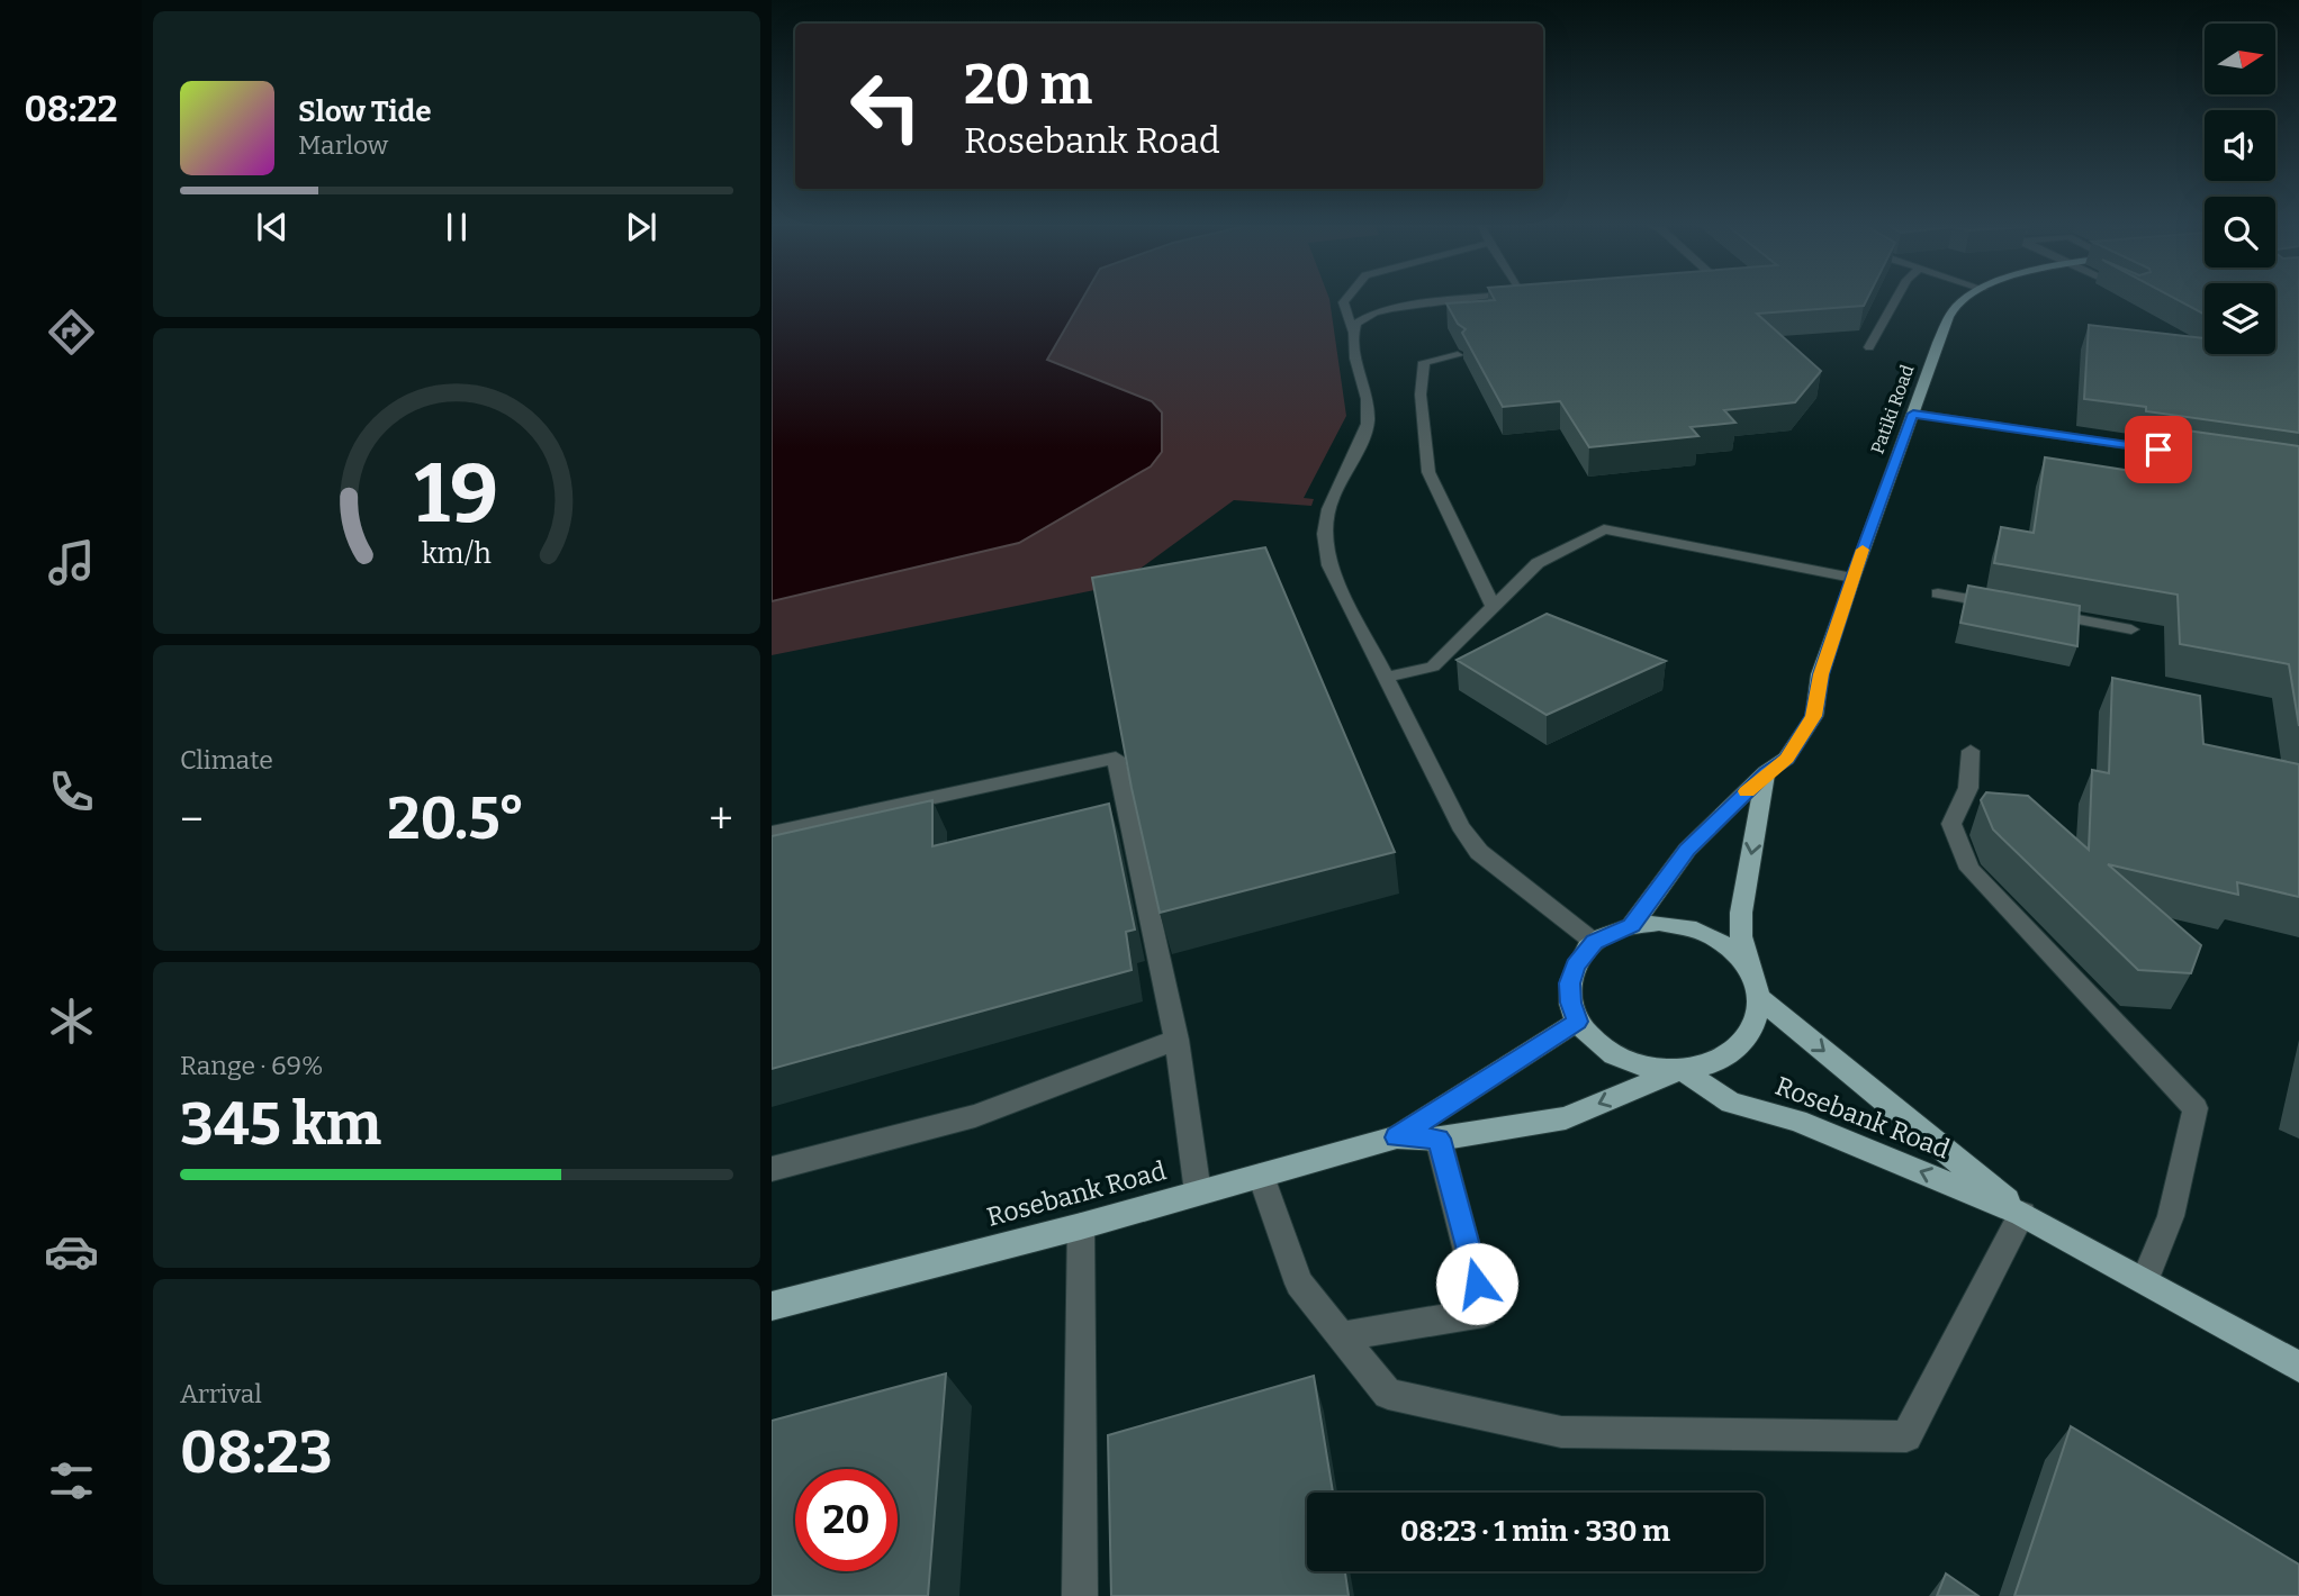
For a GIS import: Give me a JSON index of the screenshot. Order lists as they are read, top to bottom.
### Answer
{
  "streets": {
    "main road": ["Patiki Road", "Rosebank Road"]
  },
  "crossings": [
    ["Patiki Road", "Rosebank Road"]
  ],
  "north": "right",
  "page": {
    "tabs": "08:22",
    "turn": ["20 m", "Rosebank Road"],
    "song": ["Slow Tide", "Marlow"],
    "tile": [
      "Climate",
      ["Range · 69%", "345 km"],
      ["Arrival", "08:23"]
    ],
    "heat": ["−", "20.5°", "+"],
    "limit": "20",
    "trip": "08:23 · 1 min · 330 m",
    "gauge": ["19", "km/h"]
  }
}
